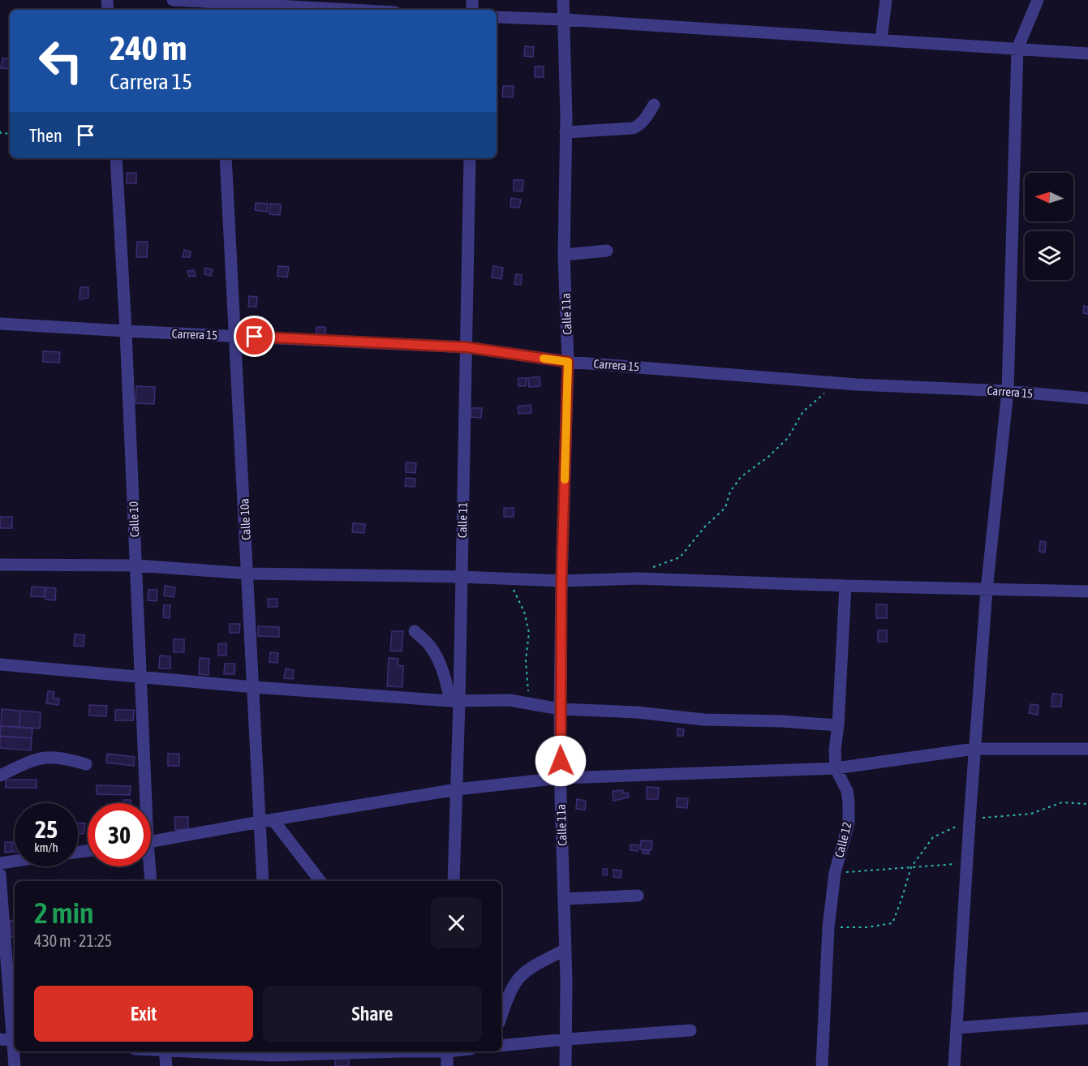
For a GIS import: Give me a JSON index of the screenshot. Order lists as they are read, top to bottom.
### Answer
{
  "streets": {
    "street": [
      "Calle 11a",
      "Carrera 15",
      "Calle 10",
      "Calle 10a",
      "Calle 11",
      "Calle 12"
    ]
  },
  "crossings": [
    ["Calle 11a", "Carrera 15"],
    ["Carrera 15", "Calle 10"],
    ["Carrera 15", "Calle 10a"],
    ["Carrera 15", "Calle 11"]
  ],
  "north": "left",
  "page": {
    "turn": ["240 m", "Carrera 15"],
    "then": "Then",
    "speed": "25 km/h",
    "limit": "30",
    "heading": ["2 min", "430 m · 21:25"],
    "buttons": ["Exit", "Share"]
  }
}
